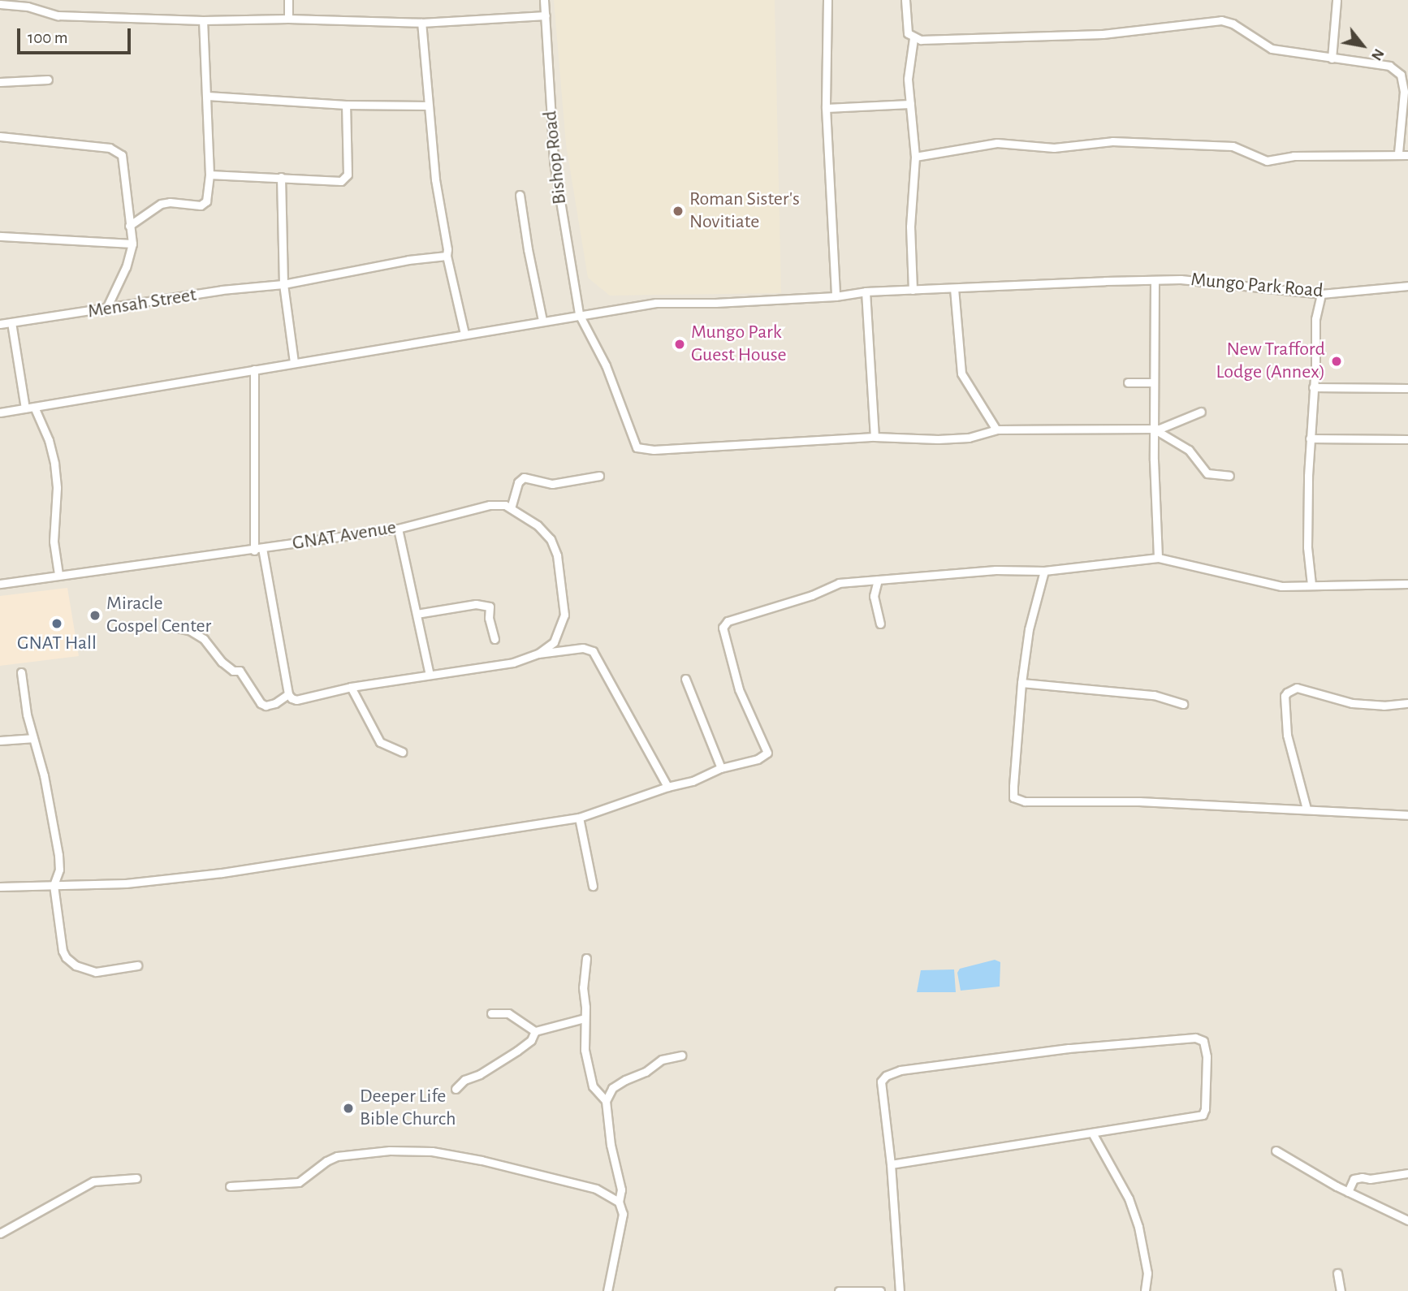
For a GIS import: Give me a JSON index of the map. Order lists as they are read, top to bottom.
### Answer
{
  "streets": {
    "street": [
      "Bishop Road",
      "Mungo Park Road",
      "Mensah Street",
      "GNAT Avenue"
    ]
  },
  "crossings": [
    ["Bishop Road", "Mungo Park Road"]
  ],
  "places": [
    "Roman Sister's Novitiate",
    "Mungo Park Guest House",
    "New Trafford Lodge (Annex)",
    "Miracle Gospel Center",
    "GNAT Hall",
    "Deeper Life Bible Church"
  ],
  "scale_bar": "100 m",
  "north": "bottom right"
}
